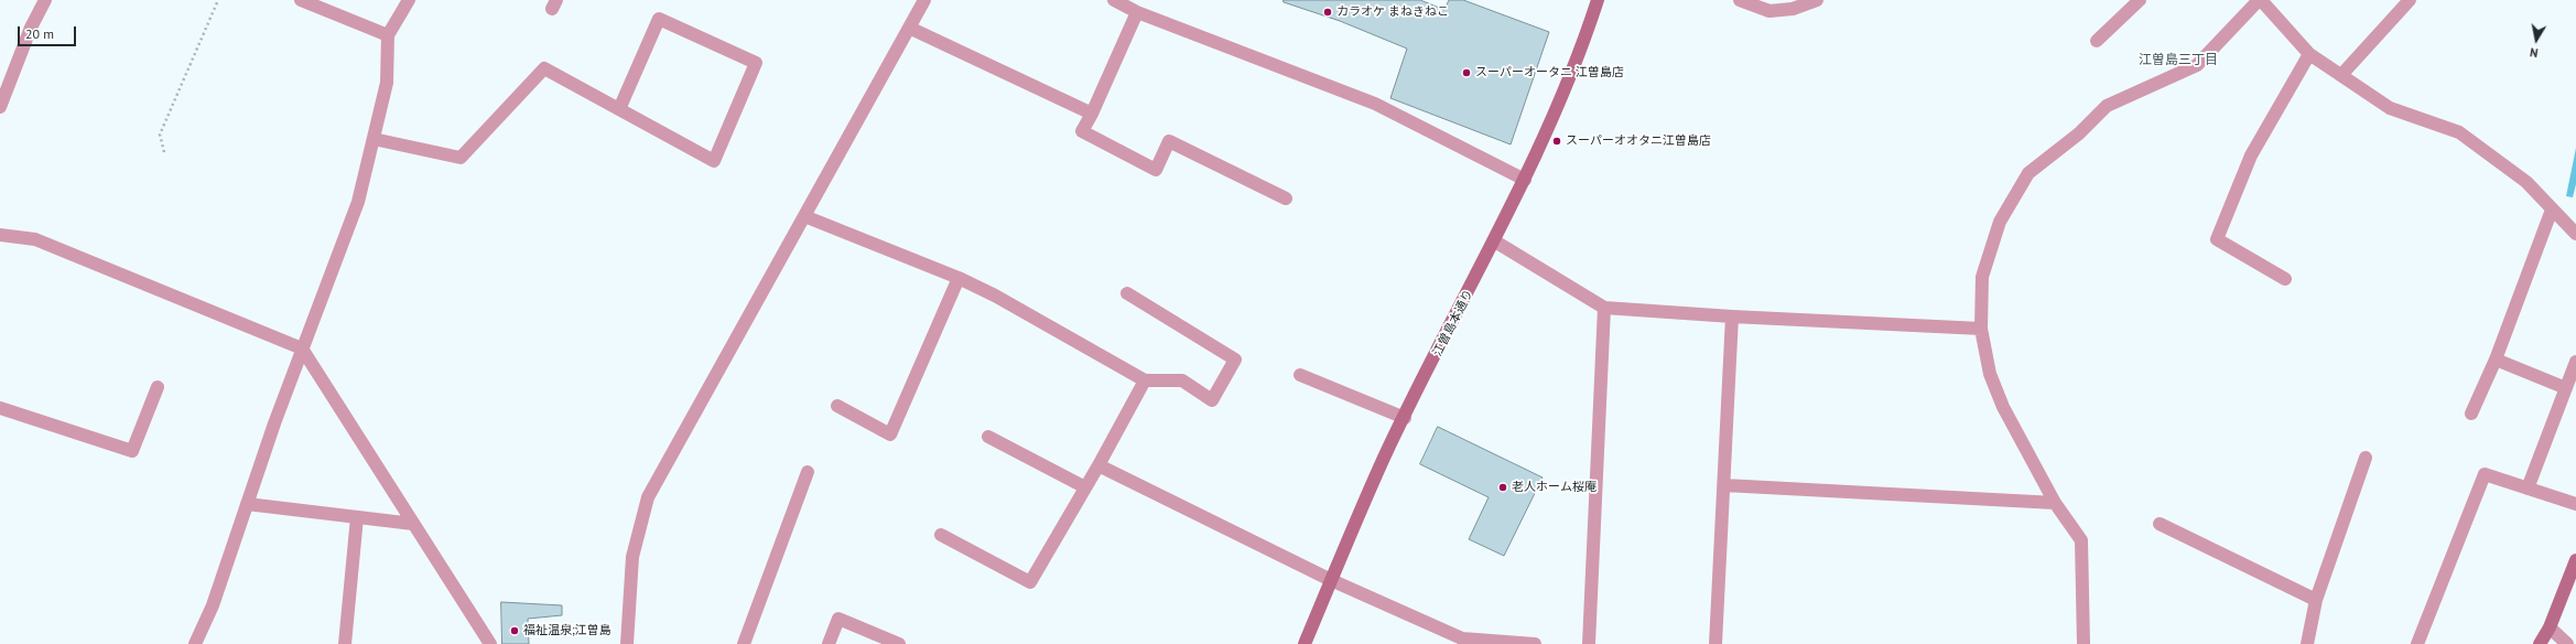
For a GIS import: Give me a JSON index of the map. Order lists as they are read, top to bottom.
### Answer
{
  "streets": {
    "street": ["江曽島本通り"]
  },
  "districts": ["江曽島三丁目"],
  "places": [
    "カラオケ まねきねこ",
    "スーパーオータニ 江曽島店",
    "スーパーオオタニ江曽島店",
    "老人ホーム桜庵",
    "福祉温泉;江曽島"
  ],
  "scale_bar": "20 m",
  "north": "bottom"
}
